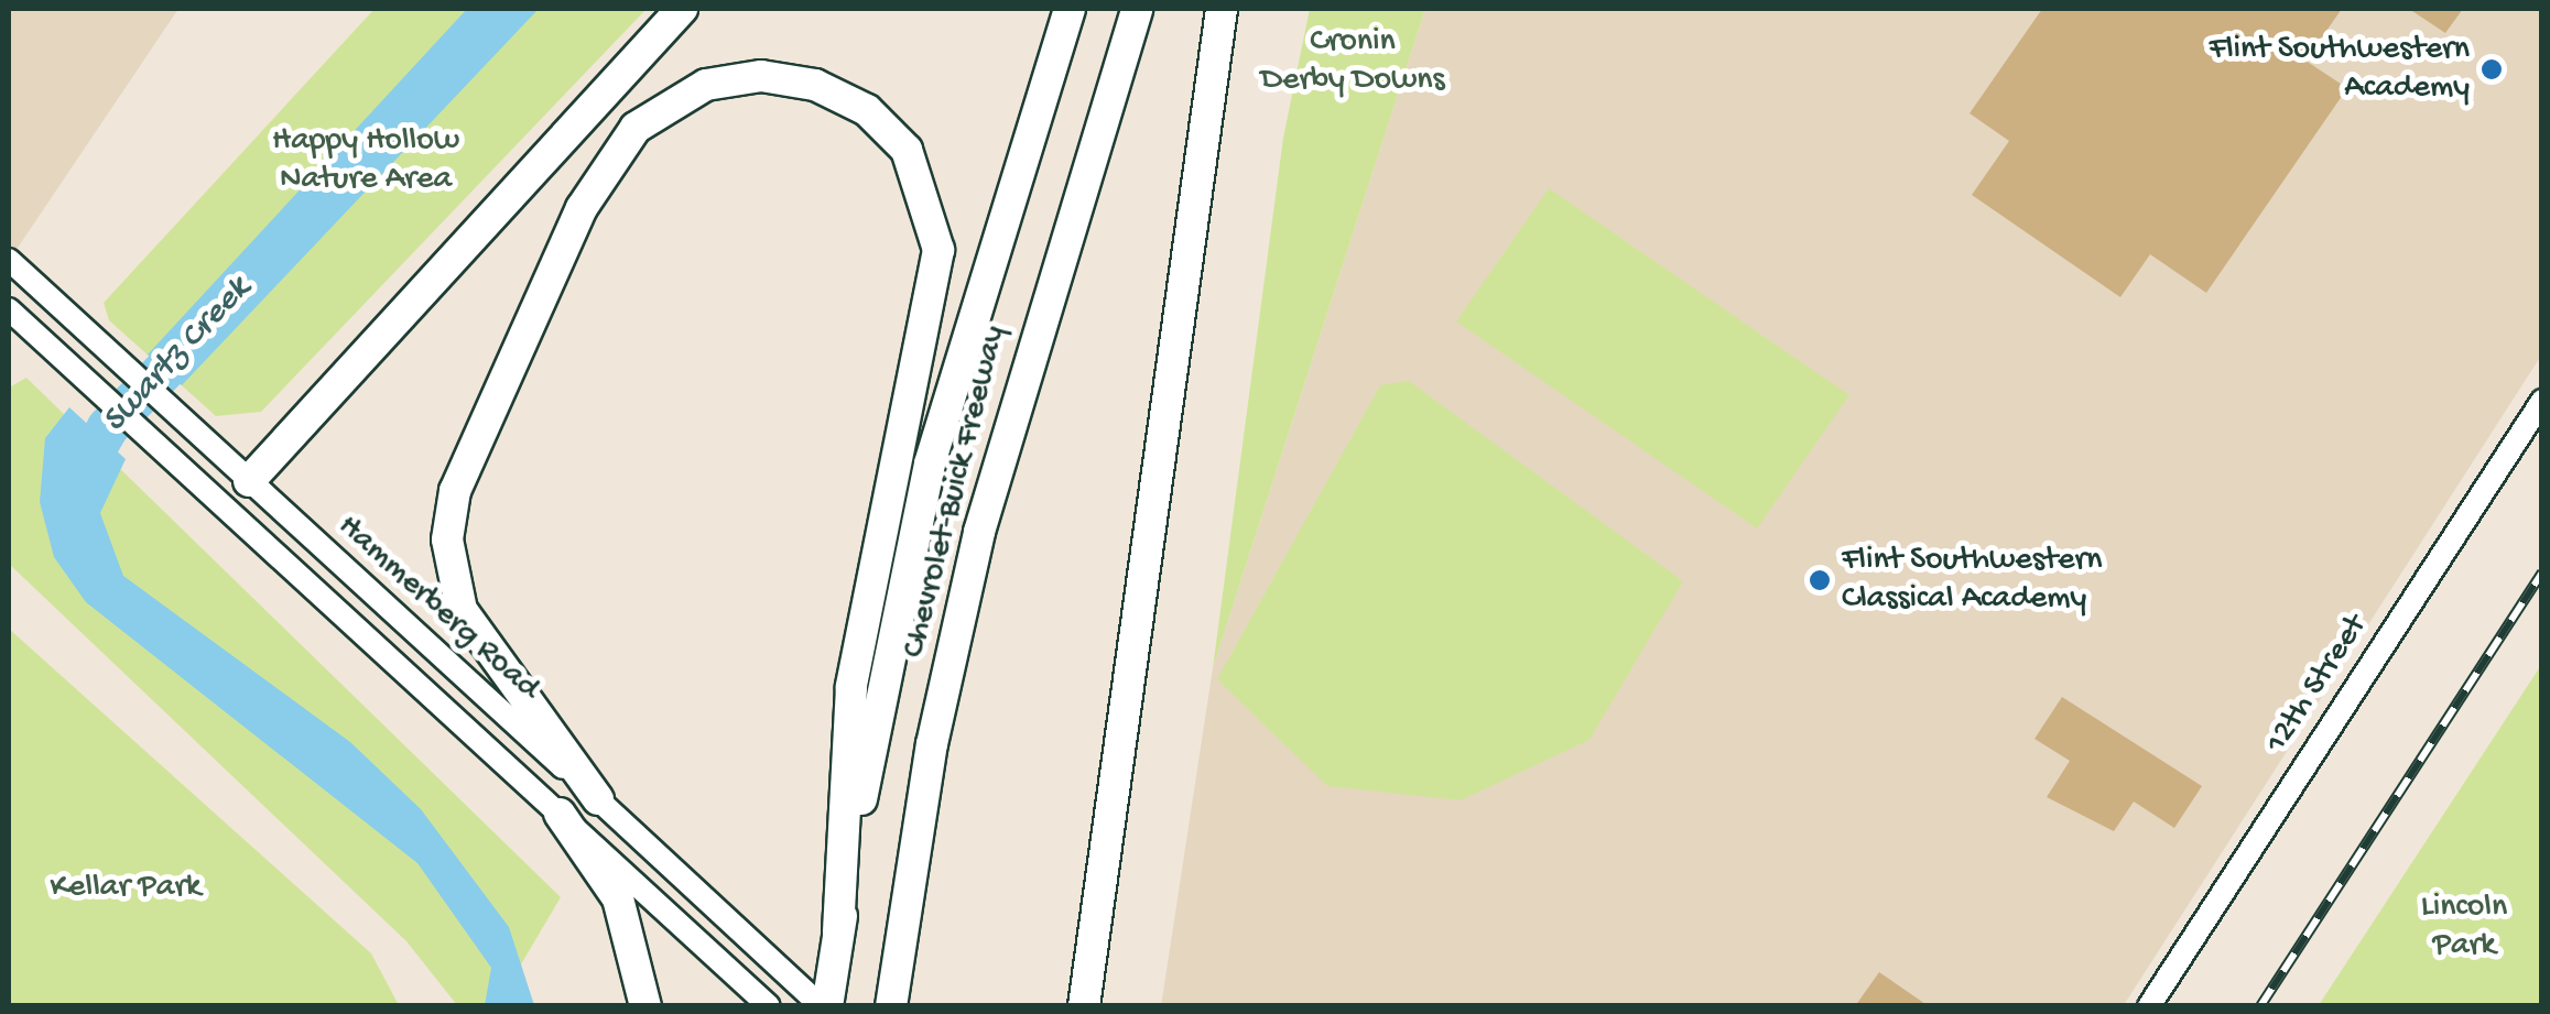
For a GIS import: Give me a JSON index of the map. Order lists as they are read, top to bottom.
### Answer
{
  "streets": {
    "highway": ["Chevrolet-Buick Freeway"],
    "street": ["Hammerberg Road", "12th Street"]
  },
  "crossings": [
    ["Chevrolet-Buick Freeway", "Hammerberg Road"]
  ],
  "water": ["Swartz Creek"],
  "parks": [
    "Cronin Derby Downs",
    "Happy Hollow Nature Area",
    "Kellar Park",
    "Lincoln Park"
  ],
  "places": ["Flint Southwestern Academy", "Flint Southwestern Classical Academy"]
}
